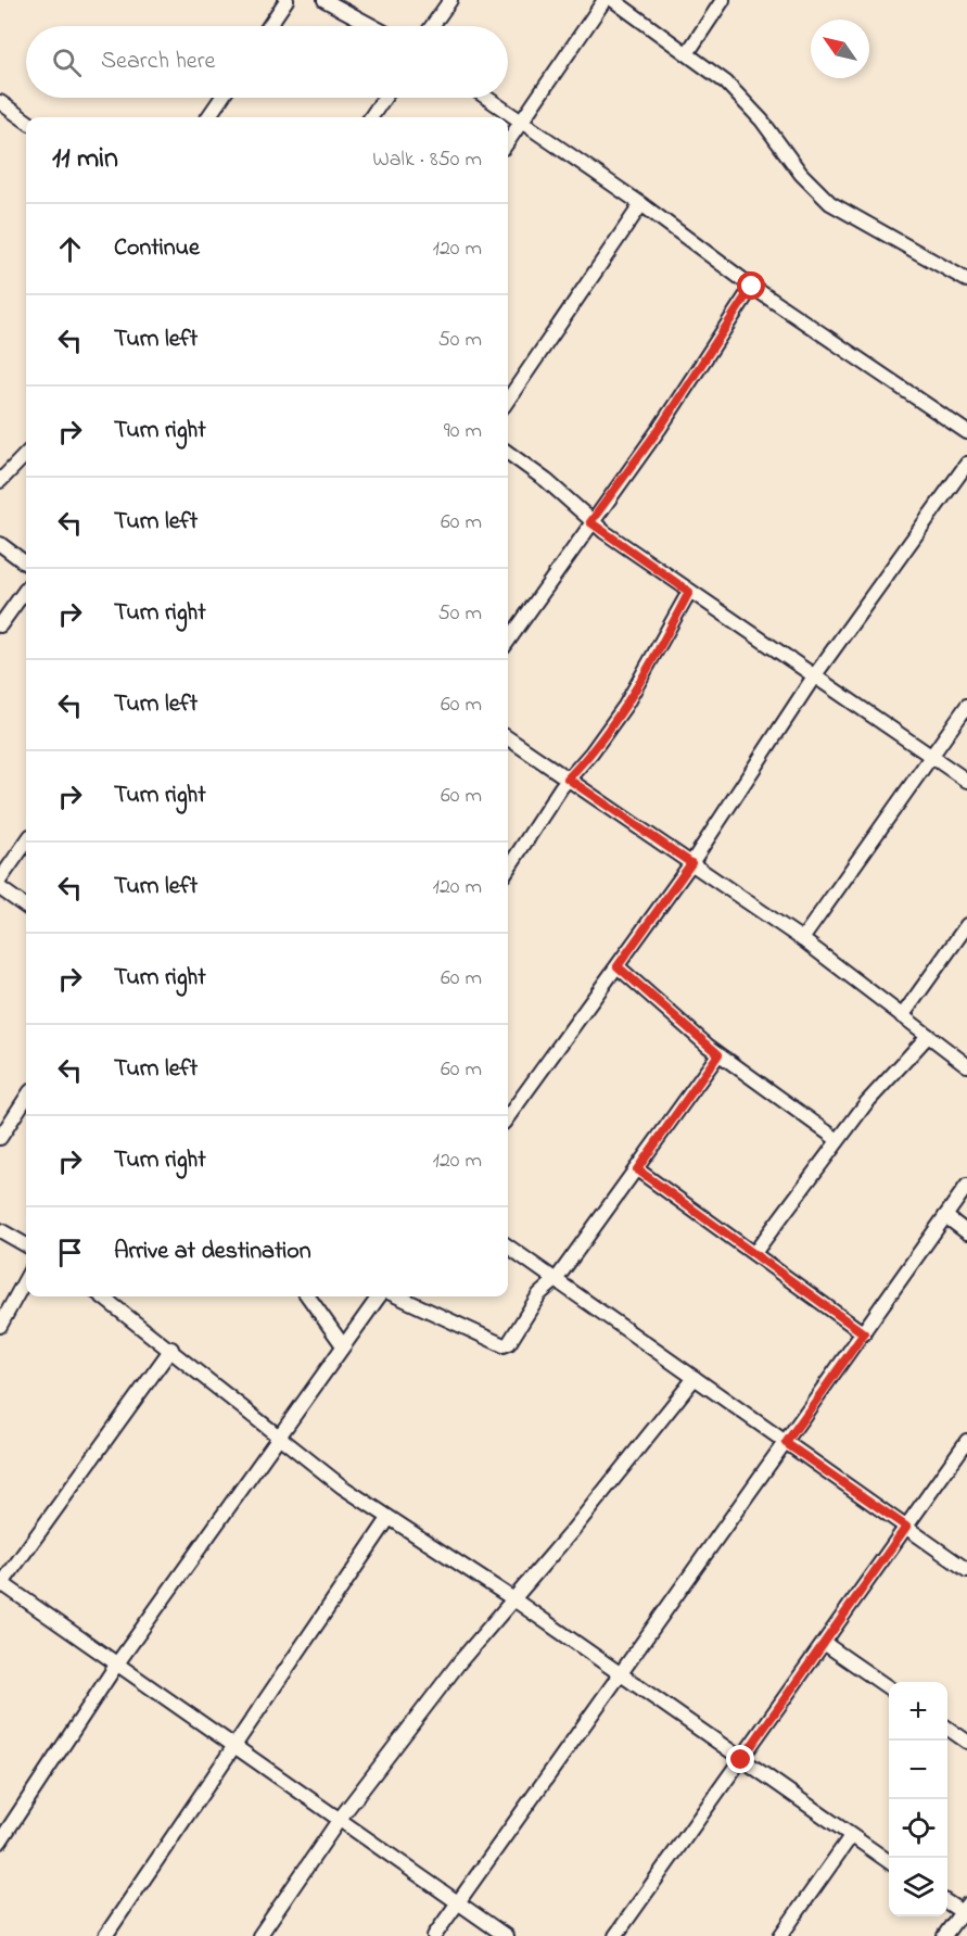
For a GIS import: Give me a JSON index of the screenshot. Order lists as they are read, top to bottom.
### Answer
{
  "north": "top left",
  "page": {
    "search": "Search here",
    "heading": ["11 min", "Walk · 850 m"],
    "list": [
      ["Continue", "120 m"],
      ["Turn left", "50 m"],
      ["Turn right", "90 m"],
      ["Turn left", "60 m"],
      ["Turn right", "50 m"],
      ["Turn left", "60 m"],
      ["Turn right", "60 m"],
      ["Turn left", "120 m"],
      ["Turn right", "60 m"],
      ["Turn left", "60 m"],
      ["Turn right", "120 m"],
      "Arrive at destination"
    ],
    "map_buttons": ["+", "−"]
  }
}
